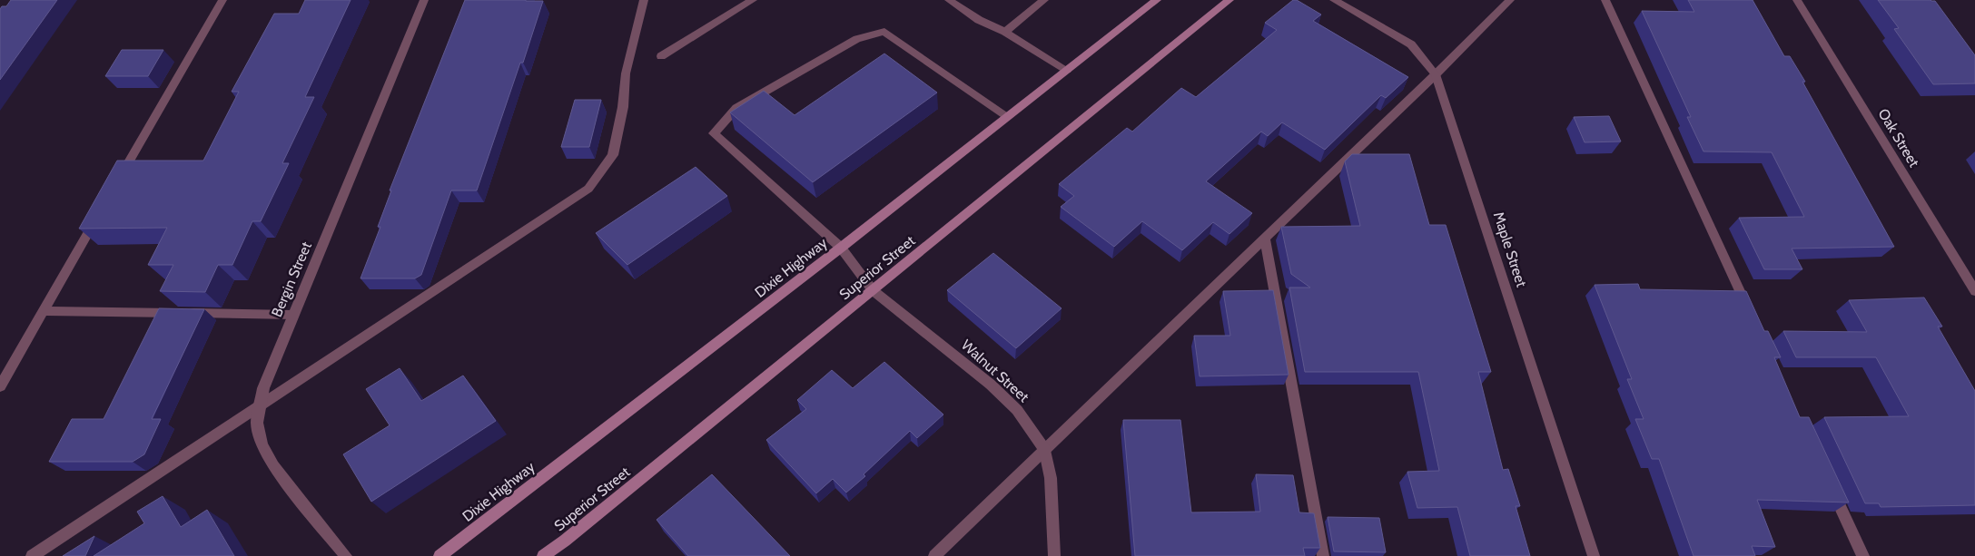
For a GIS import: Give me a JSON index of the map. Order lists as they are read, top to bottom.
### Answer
{
  "streets": {
    "main road": ["Dixie Highway", "Superior Street"],
    "street": [
      "Oak Street",
      "Maple Street",
      "Bergin Street",
      "Walnut Street"
    ]
  },
  "crossings": [
    ["Dixie Highway", "Walnut Street"],
    ["Superior Street", "Walnut Street"]
  ]
}
